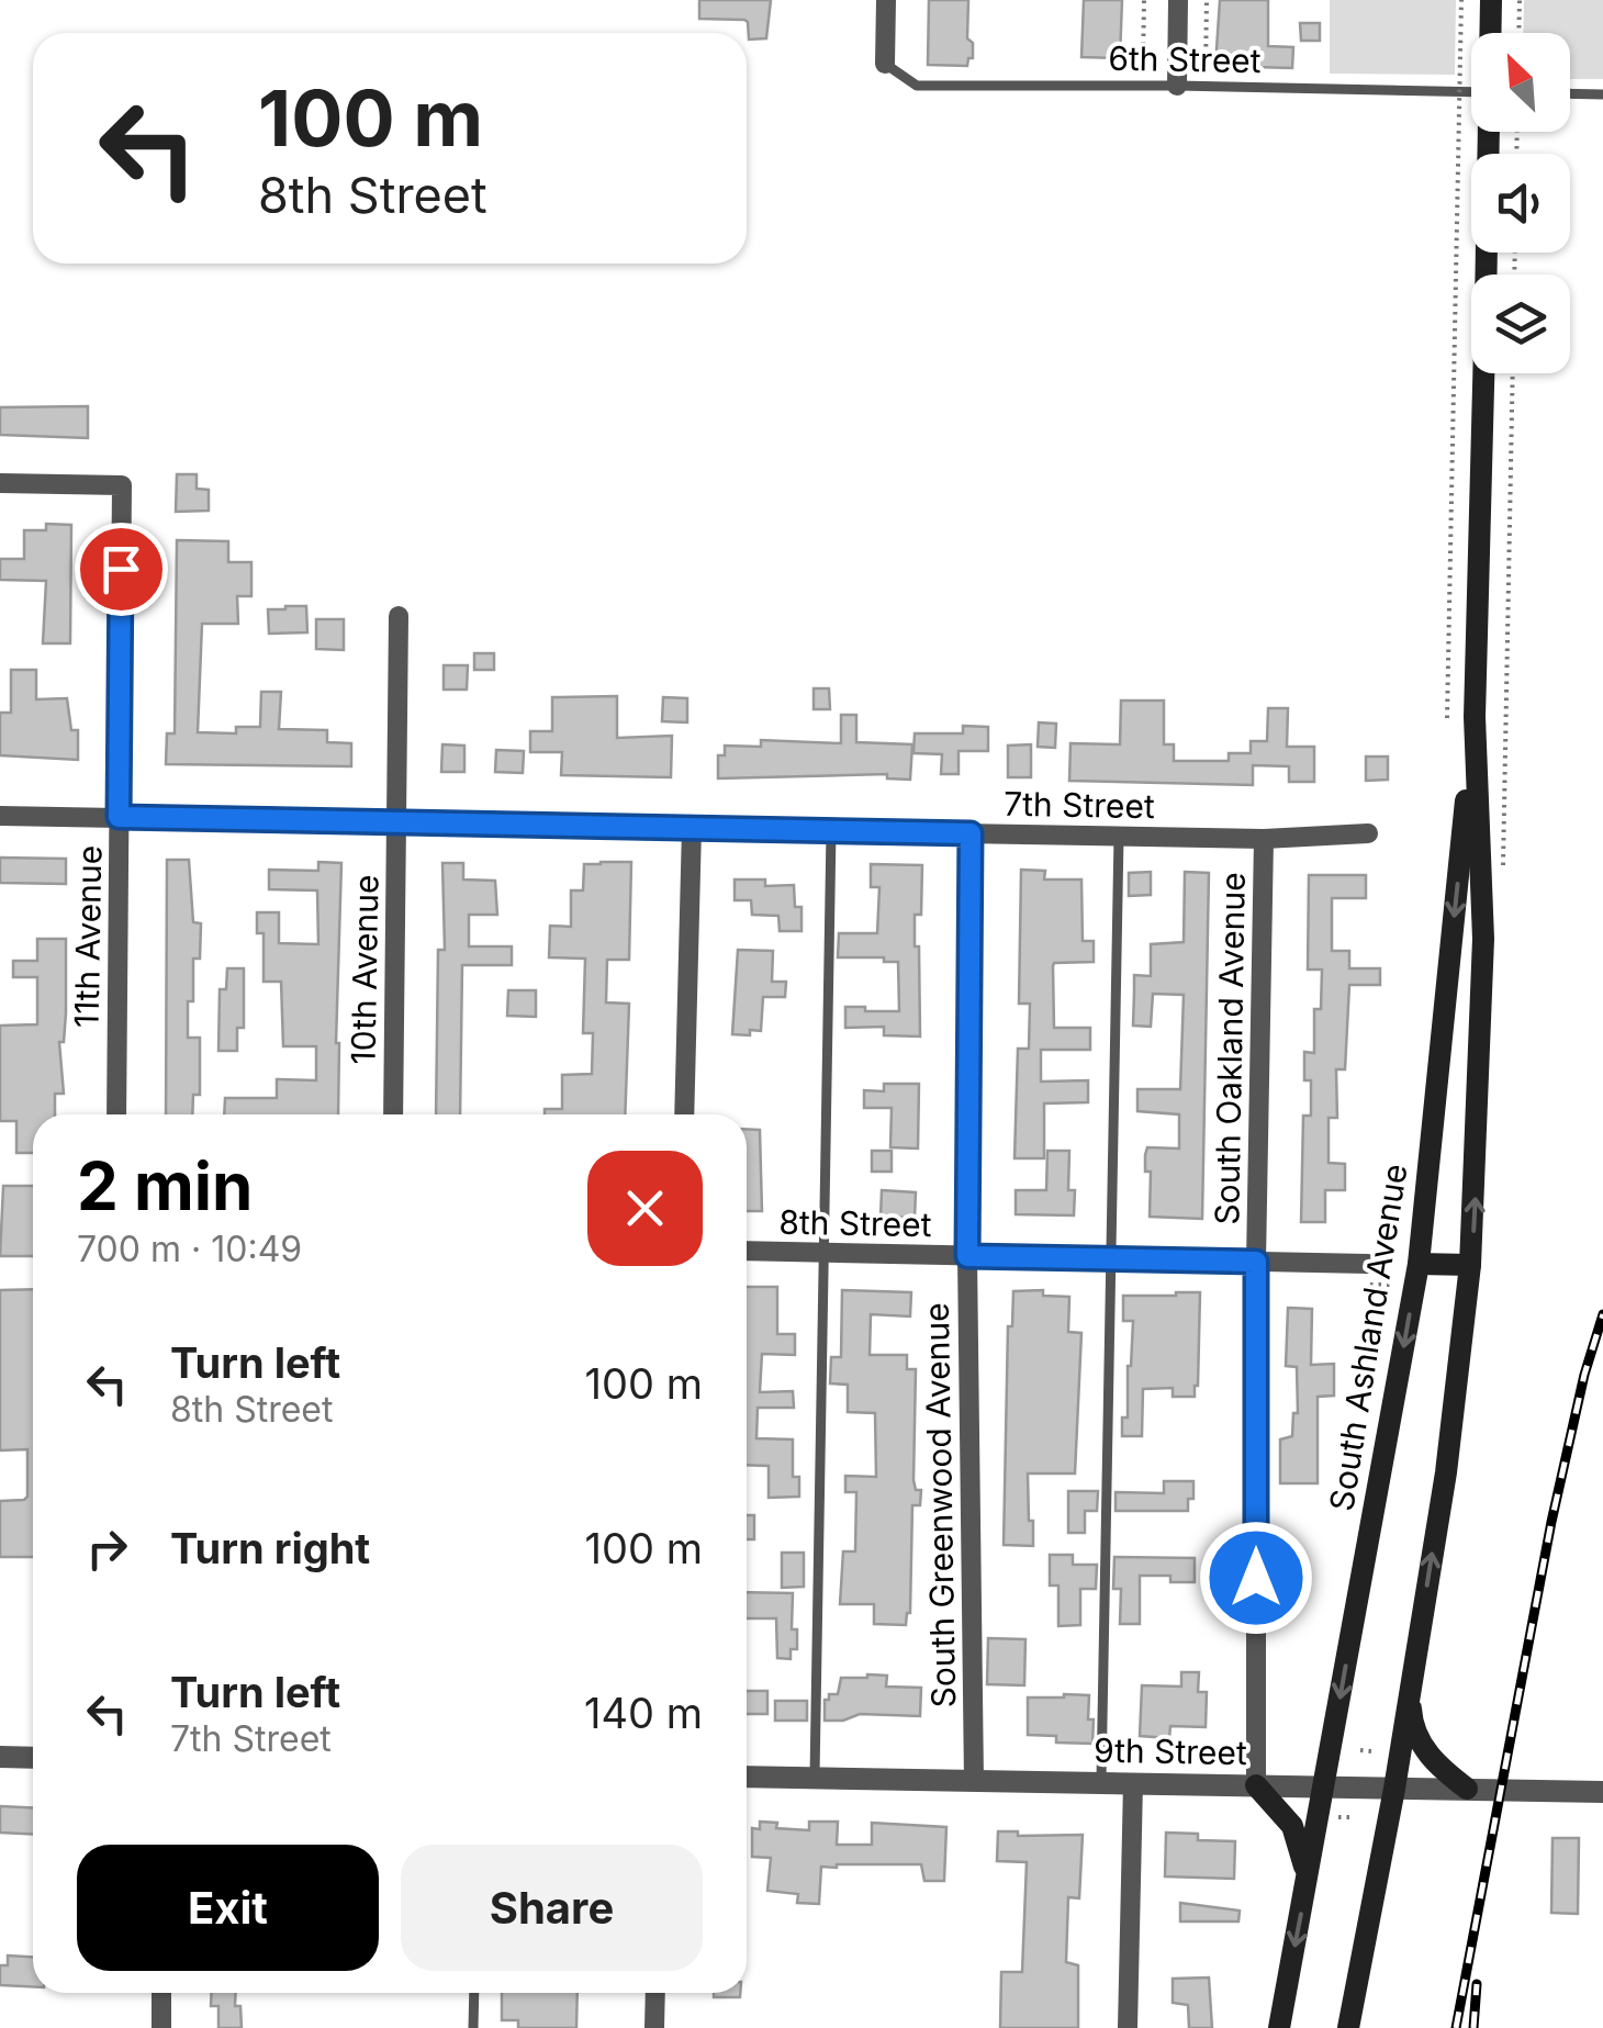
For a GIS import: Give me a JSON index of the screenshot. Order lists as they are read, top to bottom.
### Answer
{
  "streets": {
    "main road": ["South Ashland Avenue"],
    "street": [
      "7th Street",
      "11th Avenue",
      "10th Avenue",
      "South Oakland Avenue",
      "8th Street",
      "South Greenwood Avenue",
      "9th Street"
    ],
    "lane": ["6th Street"]
  },
  "crossings": [
    ["7th Street", "11th Avenue"],
    ["7th Street", "10th Avenue"],
    ["7th Street", "South Oakland Avenue"],
    ["7th Street", "South Greenwood Avenue"],
    ["South Oakland Avenue", "8th Street"],
    ["South Oakland Avenue", "9th Street"],
    ["8th Street", "South Greenwood Avenue"],
    ["South Ashland Avenue", "9th Street"],
    ["South Greenwood Avenue", "9th Street"]
  ],
  "north": "top left",
  "page": {
    "turn": ["100 m", "8th Street"],
    "heading": ["2 min", "700 m · 10:49"],
    "list": [
      {
        "name": "Turn left",
        "note": "8th Street",
        "value": "100 m"
      },
      {
        "name": "Turn right",
        "value": "100 m"
      },
      {
        "name": "Turn left",
        "note": "7th Street",
        "value": "140 m"
      }
    ],
    "buttons": ["Exit", "Share"]
  }
}
